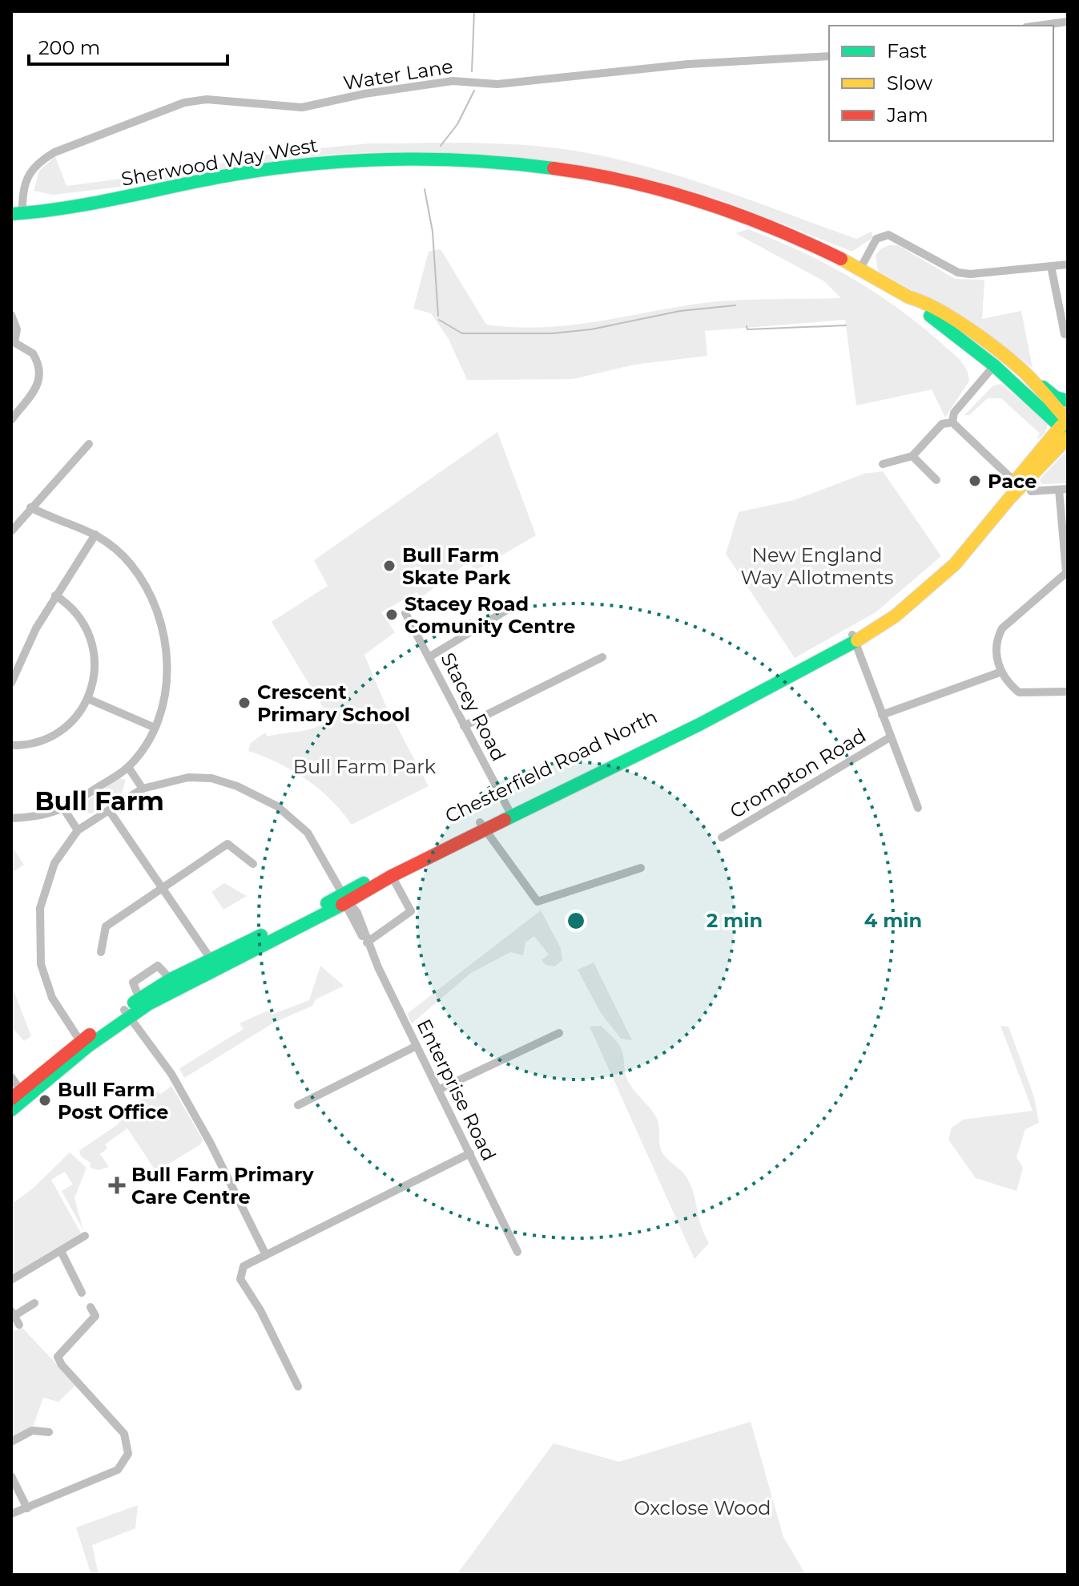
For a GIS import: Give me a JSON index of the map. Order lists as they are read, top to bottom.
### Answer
{
  "streets": {
    "main road": ["Sherwood Way West", "Chesterfield Road North"],
    "street": [
      "Water Lane",
      "Stacey Road",
      "Crompton Road",
      "Enterprise Road"
    ]
  },
  "crossings": [
    ["Water Lane", "Sherwood Way West"],
    ["Sherwood Way West", "Chesterfield Road North"],
    ["Stacey Road", "Chesterfield Road North"],
    ["Chesterfield Road North", "Enterprise Road"]
  ],
  "districts": ["Bull Farm"],
  "parks": ["New England Way Allotments", "Bull Farm Park", "Oxclose Wood"],
  "places": {
    "other": [
      "Pace",
      "Bull Farm Skate Park",
      "Stacey Road Comunity Centre",
      "Crescent Primary School",
      "Bull Farm Post Office"
    ],
    "health": ["Bull Farm Primary Care Centre"]
  },
  "legend": ["Fast", "Slow", "Jam"],
  "scale_bar": "200 m",
  "rings": ["2 min", "4 min"]
}
